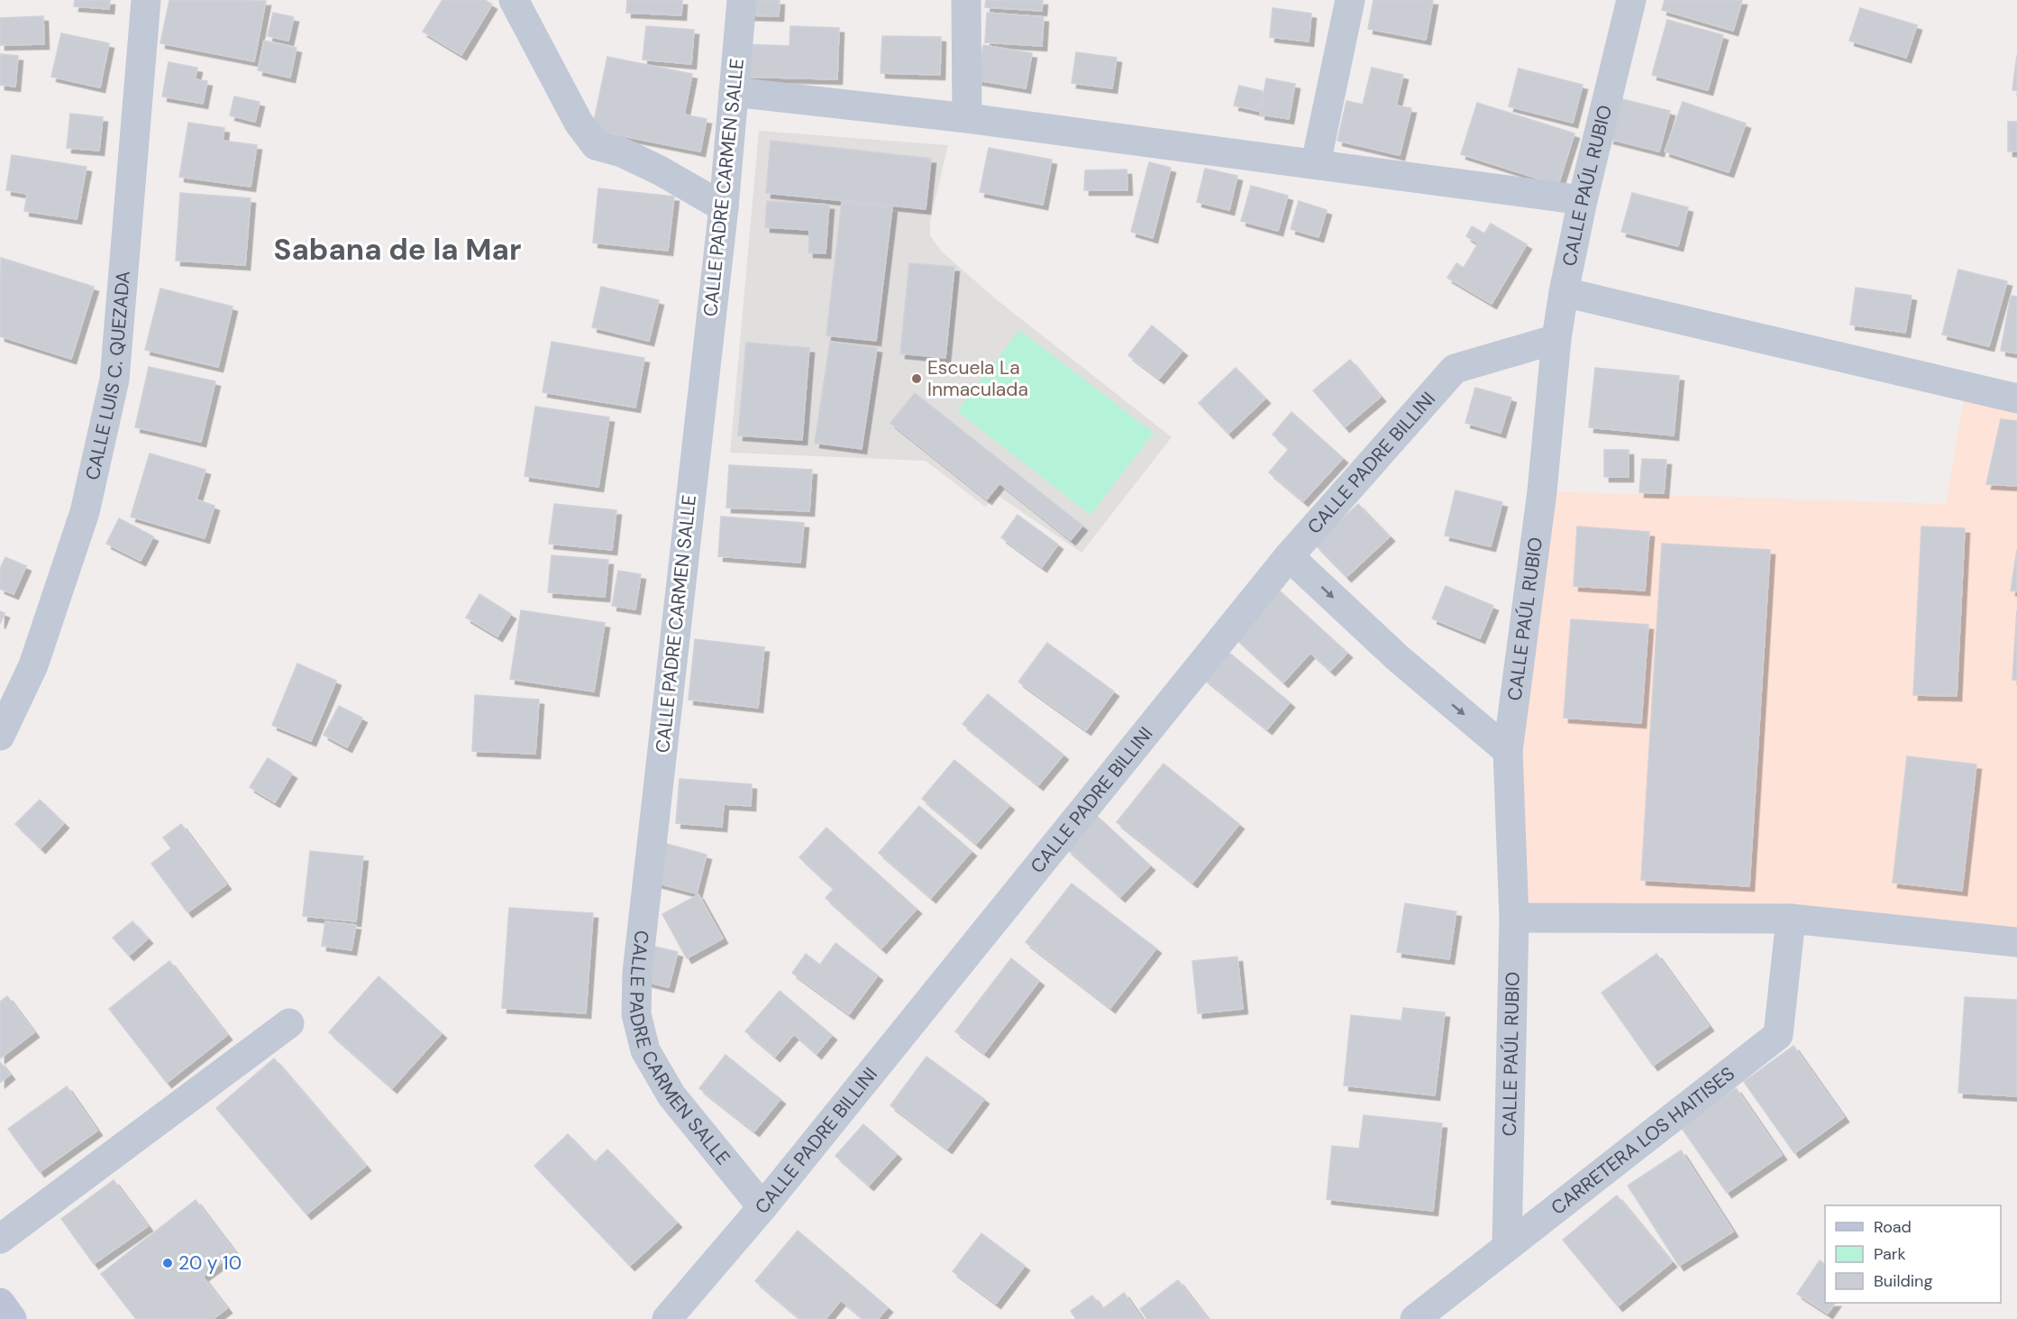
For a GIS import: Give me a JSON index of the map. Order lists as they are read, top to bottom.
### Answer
{
  "streets": {
    "street": [
      "CALLE PAÚL RUBIO",
      "CALLE PADRE CARMEN SALLE",
      "CALLE LUIS C. QUEZADA",
      "CALLE PADRE BILLINI",
      "CARRETERA LOS HAITISES"
    ]
  },
  "crossings": [
    ["CALLE PAÚL RUBIO", "CALLE PADRE BILLINI"],
    ["CALLE PAÚL RUBIO", "CARRETERA LOS HAITISES"],
    ["CALLE PADRE CARMEN SALLE", "CALLE PADRE BILLINI"]
  ],
  "districts": ["Sabana de la Mar"],
  "places": ["Escuela La Inmaculada", "20 y 10"],
  "legend": ["Road", "Park", "Building"]
}
